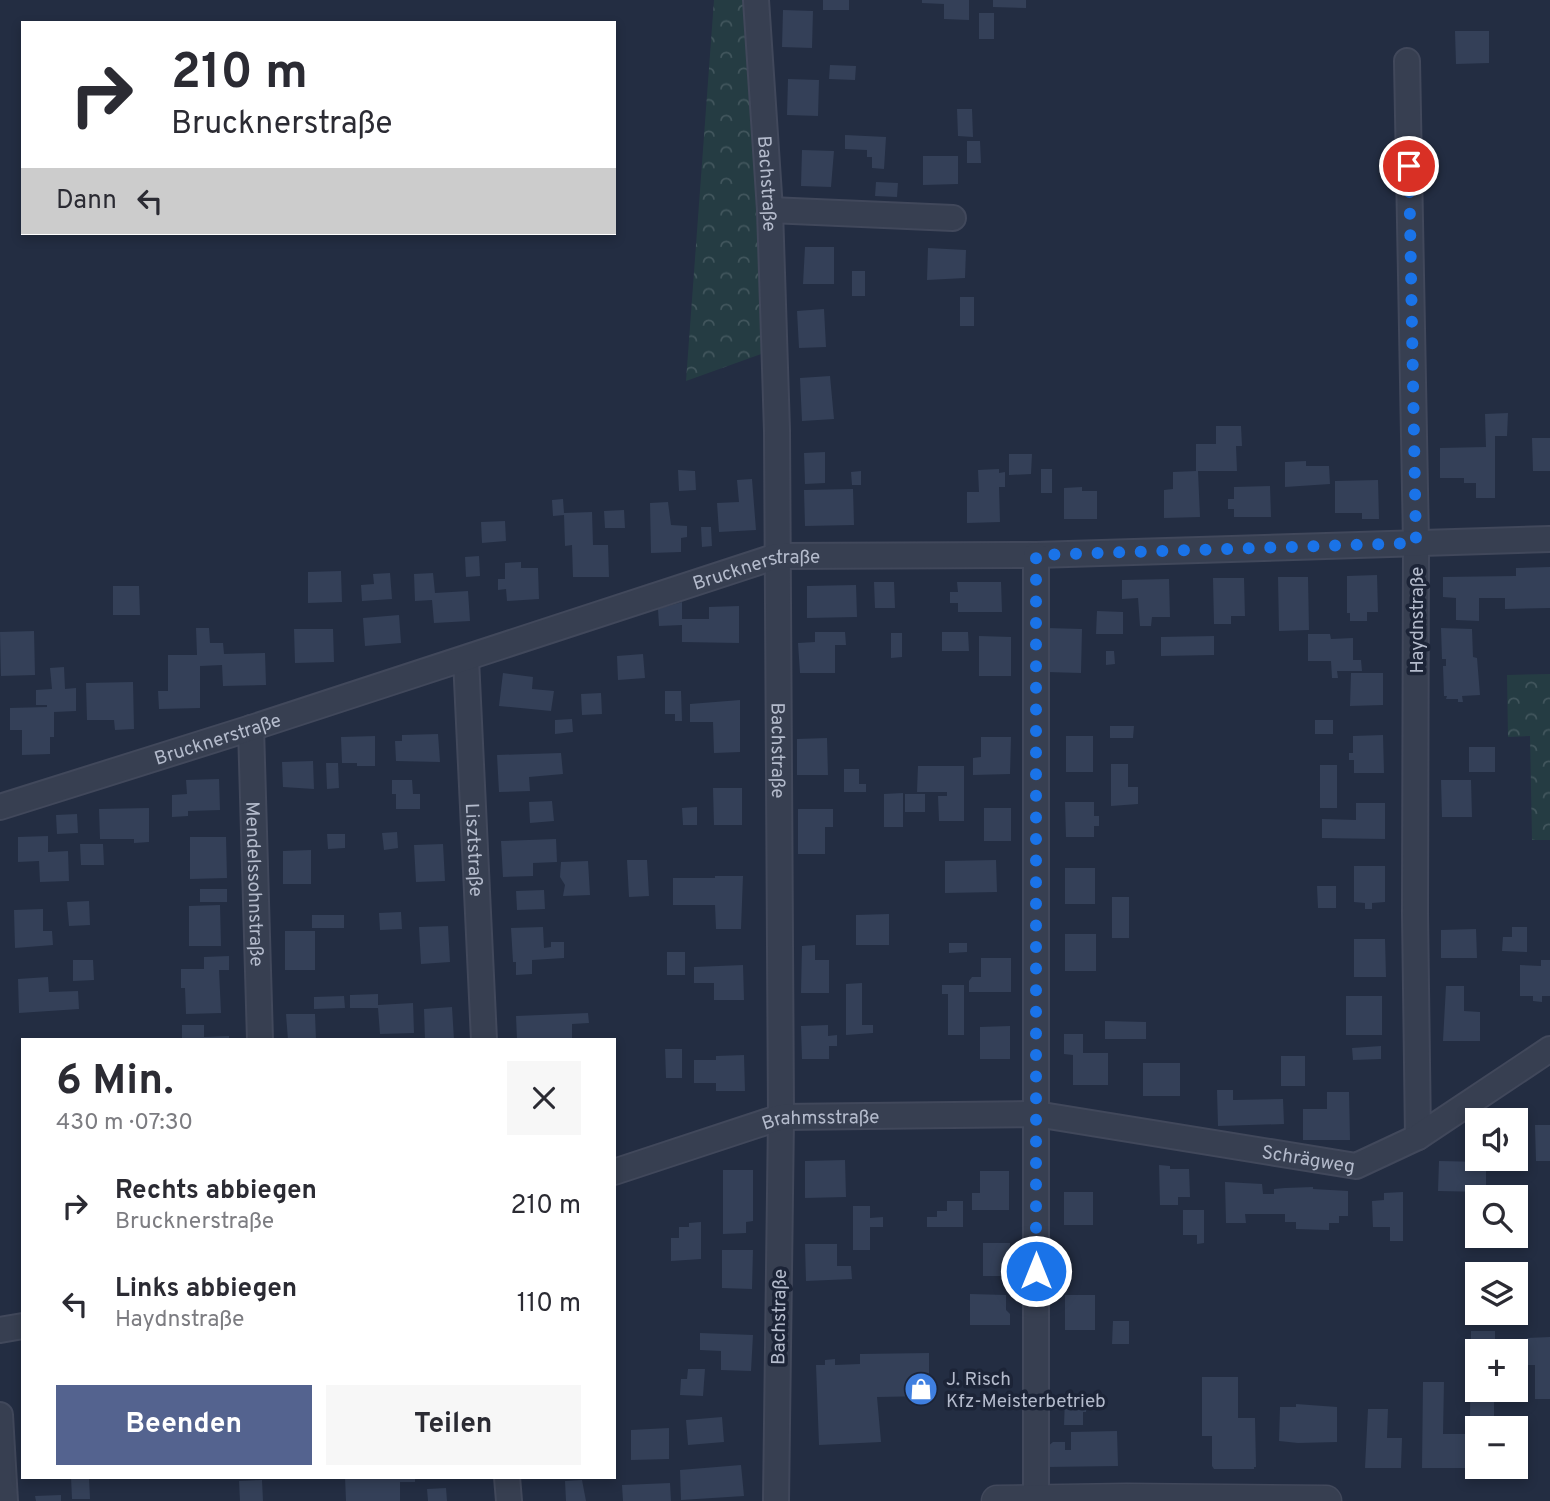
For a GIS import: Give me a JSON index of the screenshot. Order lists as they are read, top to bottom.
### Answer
{
  "streets": {
    "street": [
      "Bachstraße",
      "Brucknerstraße",
      "Haydnstraße",
      "Lisztstraße",
      "Mendelssohnstraße",
      "Brahmsstraße",
      "Schrägweg"
    ]
  },
  "crossings": [
    ["Bachstraße", "Brucknerstraße"],
    ["Bachstraße", "Brahmsstraße"],
    ["Brucknerstraße", "Haydnstraße"],
    ["Brucknerstraße", "Lisztstraße"],
    ["Brucknerstraße", "Mendelssohnstraße"],
    ["Haydnstraße", "Schrägweg"],
    ["Brahmsstraße", "Schrägweg"]
  ],
  "places": {
    "shop": ["J. Risch Kfz-Meisterbetrieb"]
  },
  "page": {
    "turn": ["210 m", "Brucknerstraße"],
    "then": "Dann",
    "heading": ["6 Min.", "430 m · 07:30"],
    "map_buttons": ["+", "−"],
    "list": [
      {
        "name": "Rechts abbiegen",
        "note": "Brucknerstraße",
        "value": "210 m"
      },
      {
        "name": "Links abbiegen",
        "note": "Haydnstraße",
        "value": "110 m"
      }
    ],
    "buttons": ["Beenden", "Teilen"]
  }
}
